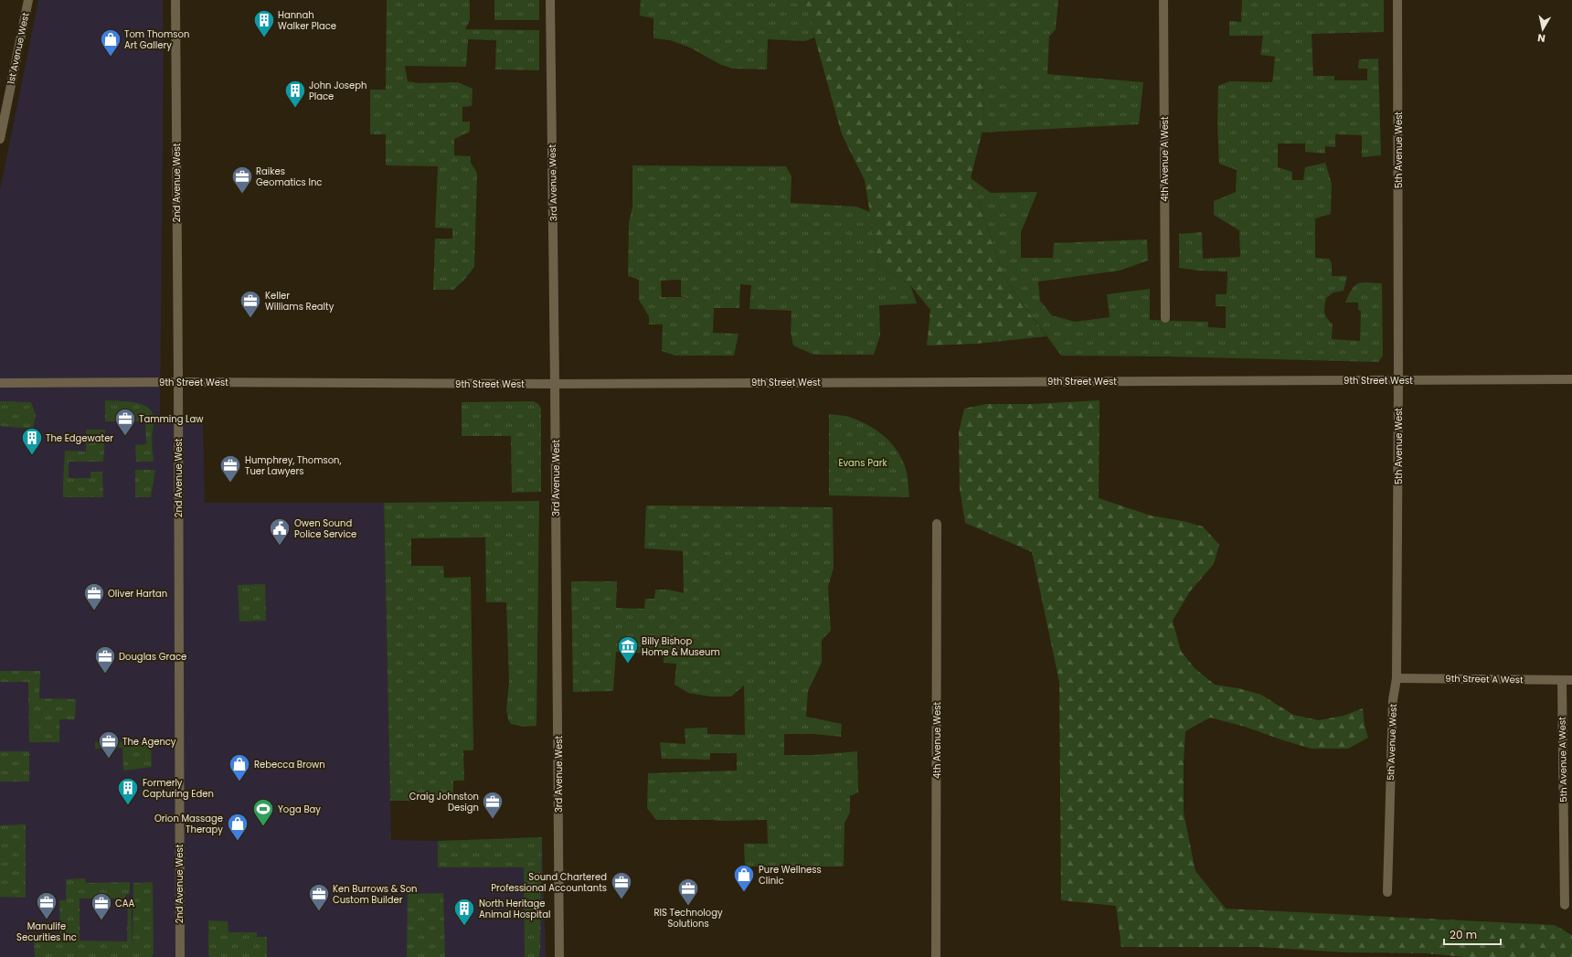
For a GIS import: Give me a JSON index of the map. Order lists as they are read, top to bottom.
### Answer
{
  "streets": {
    "street": [
      "1st Avenue West",
      "5th Avenue West",
      "4th Avenue A West",
      "2nd Avenue West",
      "3rd Avenue West",
      "9th Street West",
      "9th Street A West",
      "4th Avenue West",
      "5th Avenue A West"
    ]
  },
  "crossings": [
    ["5th Avenue West", "9th Street West"],
    ["5th Avenue West", "9th Street A West"],
    ["2nd Avenue West", "9th Street West"],
    ["3rd Avenue West", "9th Street West"],
    ["9th Street A West", "5th Avenue A West"]
  ],
  "parks": ["Evans Park"],
  "places": {
    "building": [
      "Hannah Walker Place",
      "John Joseph Place",
      "The Edgewater",
      "Formerly Capturing Eden",
      "North Heritage Animal Hospital"
    ],
    "shop": [
      "Tom Thomson Art Gallery",
      "Rebecca Brown",
      "Orion Massage Therapy",
      "Pure Wellness Clinic"
    ],
    "office": [
      "Raikes Geomatics Inc",
      "Keller Williams Realty",
      "Tamming Law",
      "Humphrey, Thomson, Tuer Lawyers",
      "Oliver Hartan",
      "Douglas Grace",
      "The Agency",
      "Craig Johnston Design",
      "Sound Chartered Professional Accountants",
      "RIS Technology Solutions",
      "Ken Burrows & Son Custom Builder",
      "Manulife Securities Inc",
      "CAA"
    ],
    "public building": ["Owen Sound Police Service"],
    "museum": ["Billy Bishop Home & Museum"],
    "sports": ["Yoga Bay"]
  },
  "scale_bar": "20 m",
  "north": "bottom"
}
